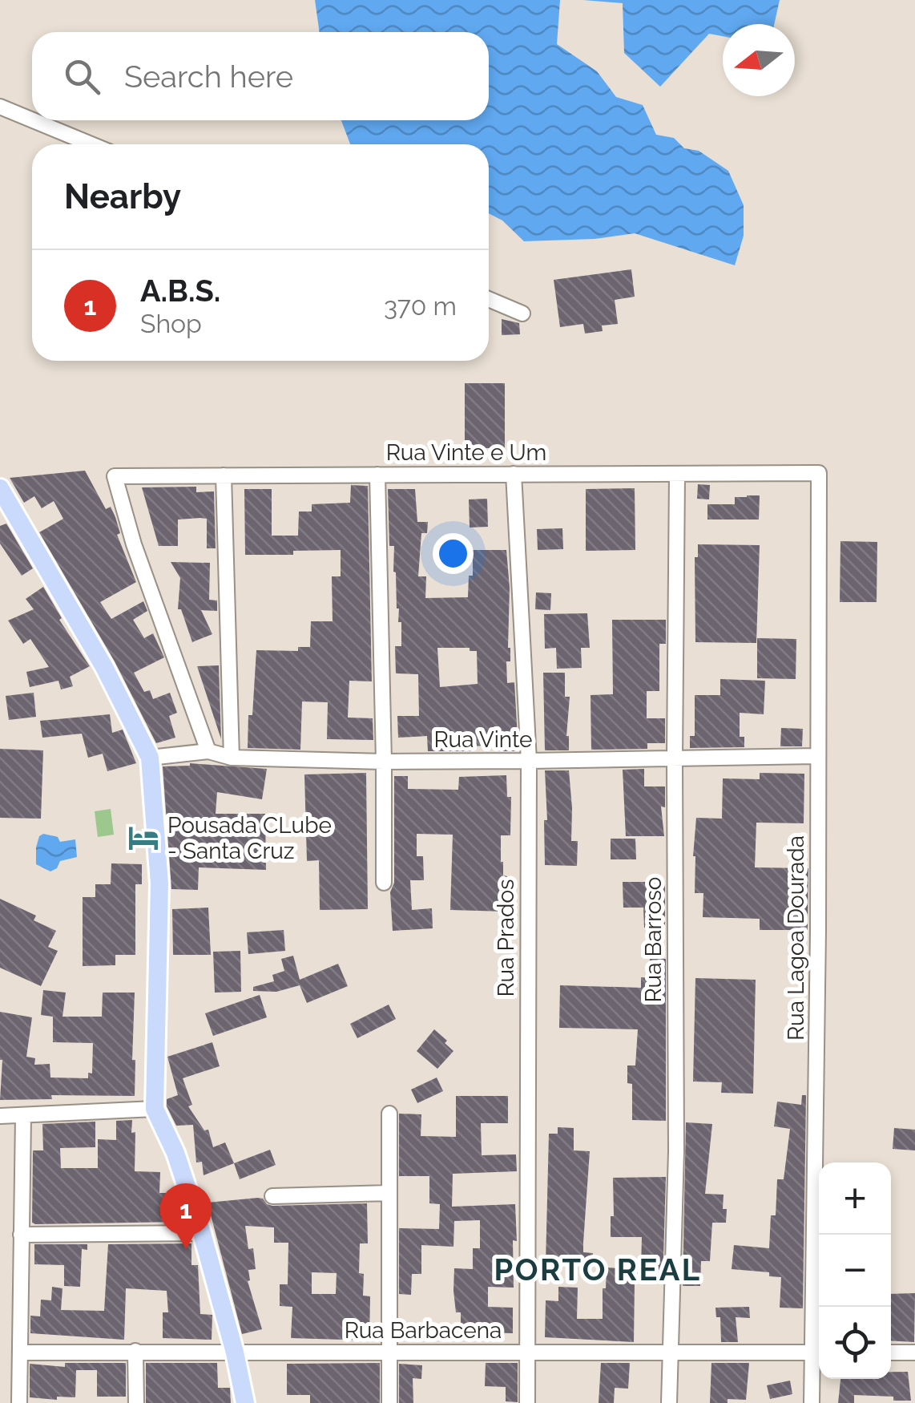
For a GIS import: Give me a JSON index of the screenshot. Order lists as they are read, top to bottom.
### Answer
{
  "streets": {
    "street": [
      "Rua Vinte e Um",
      "Rua Vinte",
      "Rua Prados",
      "Rua Lagoa Dourada",
      "Rua Barroso",
      "Rua Barbacena"
    ]
  },
  "crossings": [
    ["Rua Vinte e Um", "Rua Vinte"],
    ["Rua Vinte e Um", "Rua Prados"],
    ["Rua Vinte e Um", "Rua Lagoa Dourada"],
    ["Rua Vinte e Um", "Rua Barroso"],
    ["Rua Vinte", "Rua Prados"],
    ["Rua Vinte", "Rua Lagoa Dourada"],
    ["Rua Vinte", "Rua Barroso"],
    ["Rua Prados", "Rua Barbacena"],
    ["Rua Lagoa Dourada", "Rua Barbacena"],
    ["Rua Barroso", "Rua Barbacena"]
  ],
  "districts": ["PORTO REAL"],
  "places": {
    "hotel": ["Pousada CLube - Santa Cruz"]
  },
  "north": "left",
  "page": {
    "search": "Search here",
    "heading": "Nearby",
    "list": [
      {
        "mark": "1",
        "name": "A.B.S.",
        "note": "Shop",
        "value": "370 m"
      }
    ],
    "map_buttons": ["+", "−"],
    "pins": "1"
  }
}
